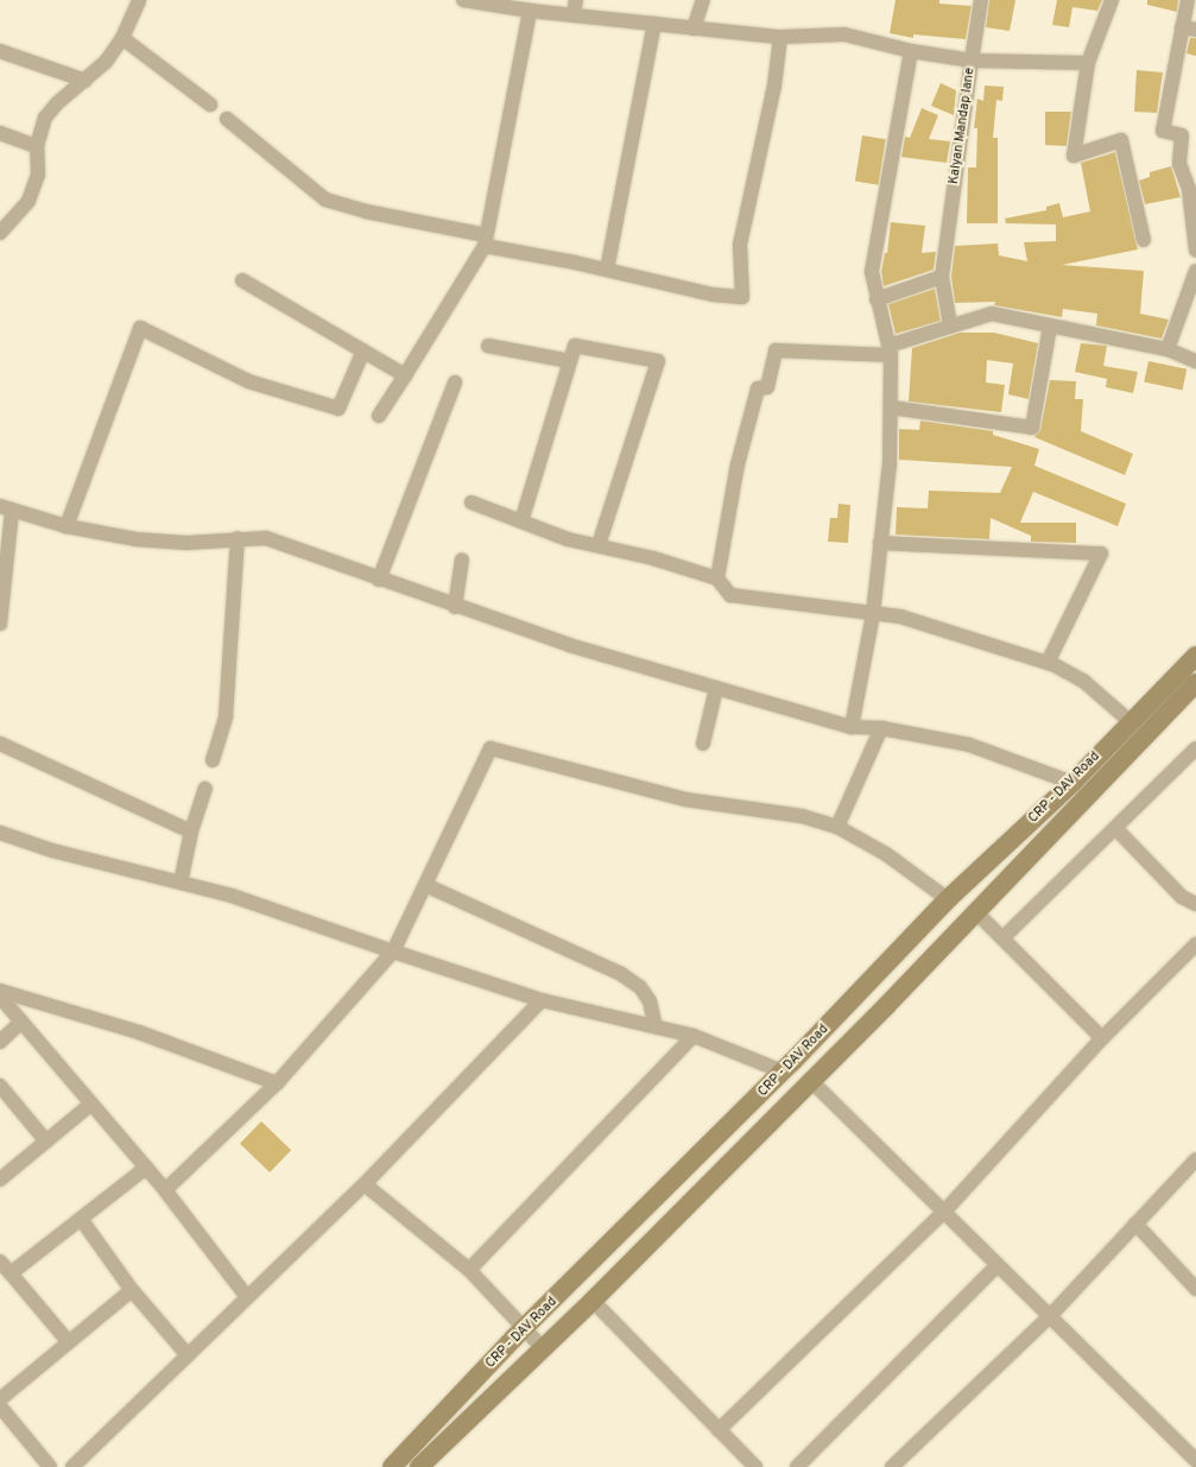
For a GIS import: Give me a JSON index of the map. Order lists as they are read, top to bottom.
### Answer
{
  "streets": {
    "street": ["Kalyan Mandap lane", "CRP - DAV Road"]
  }
}
